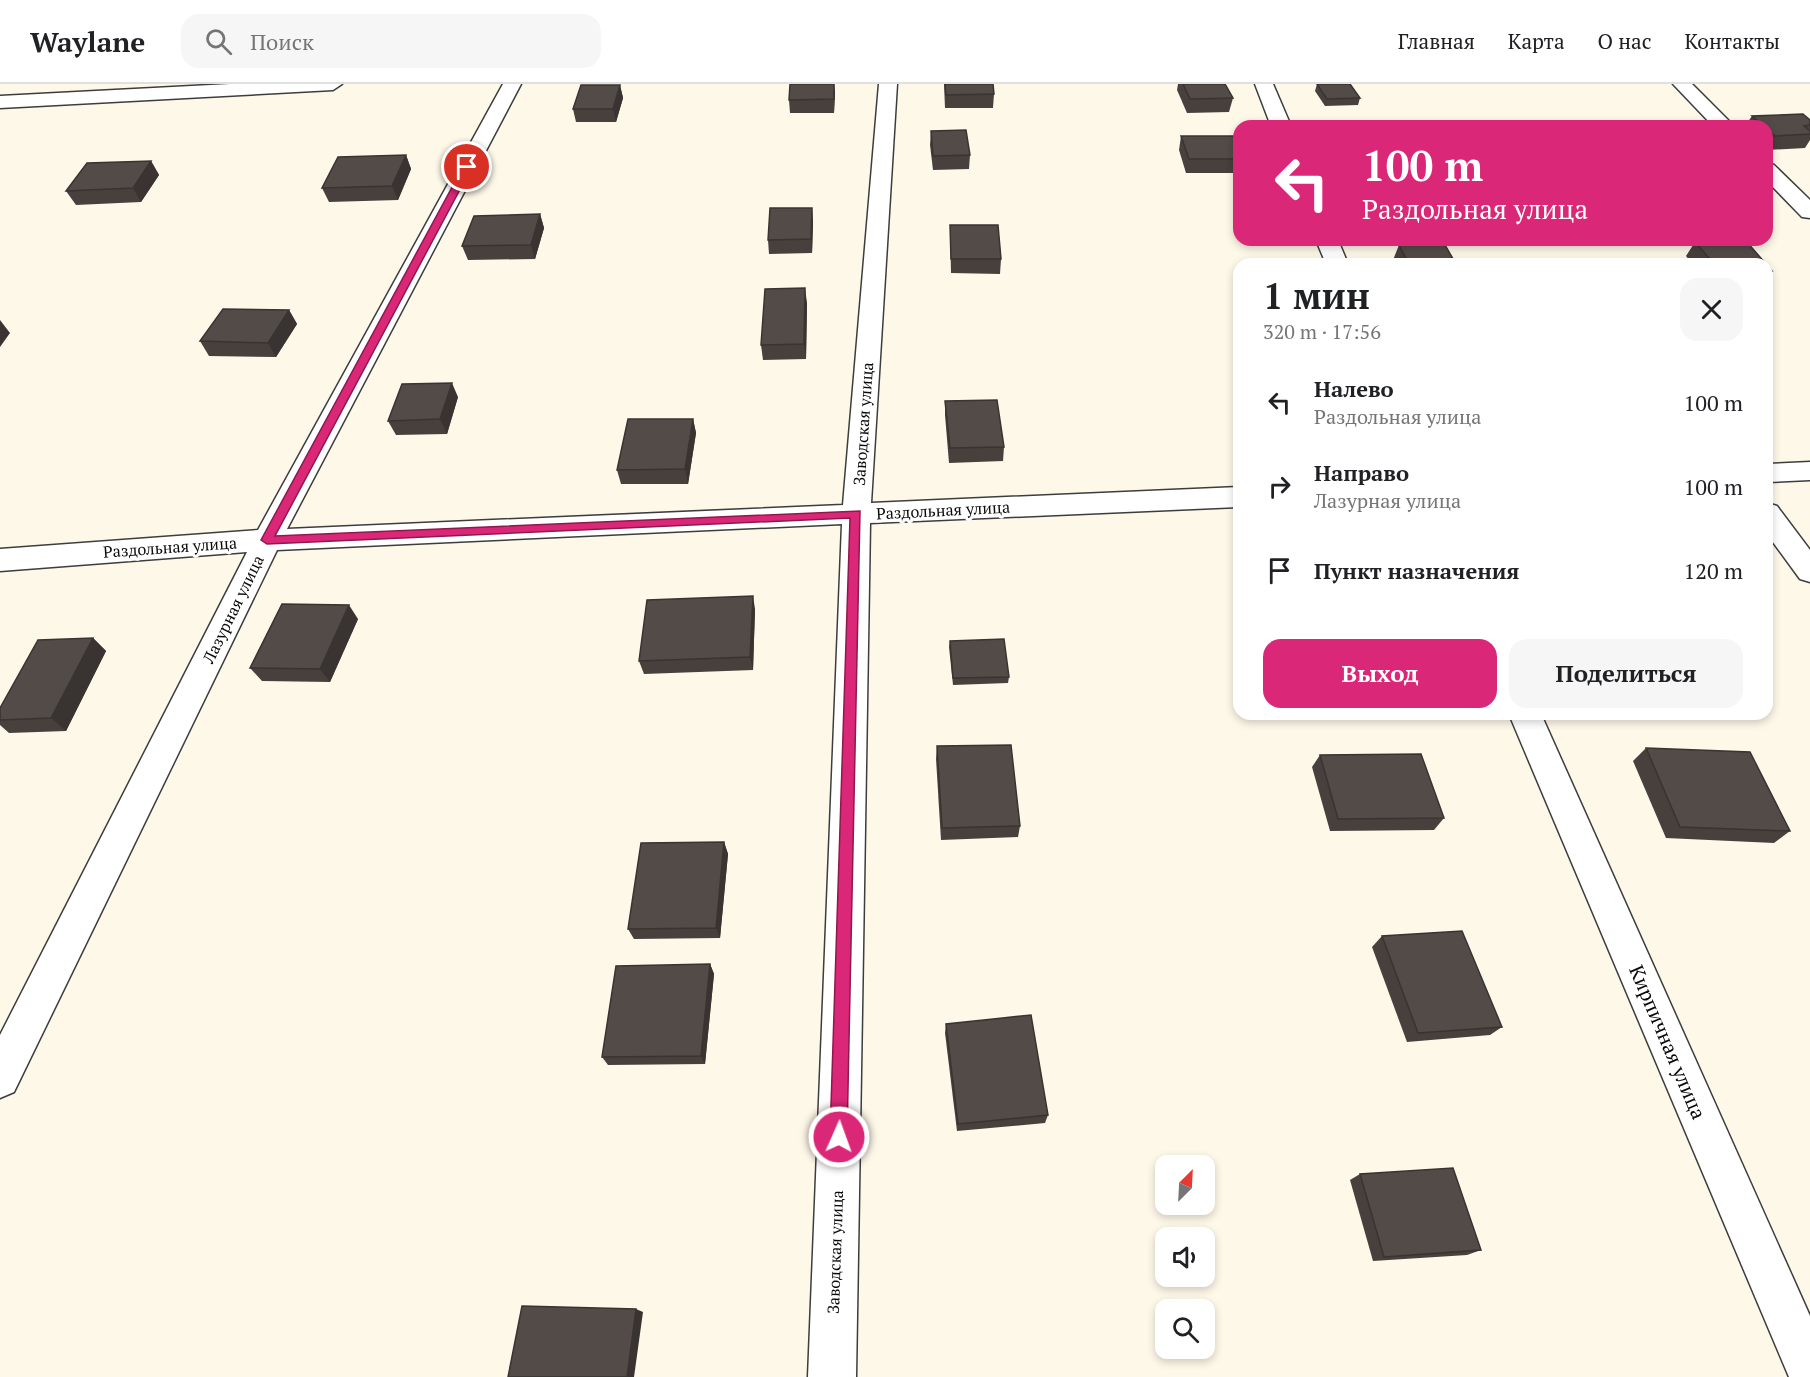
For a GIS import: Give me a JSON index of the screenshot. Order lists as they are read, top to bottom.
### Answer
{
  "streets": {
    "street": [
      "Заводская улица",
      "Раздольная улица",
      "Лазурная улица",
      "Кирпичная улица"
    ]
  },
  "crossings": [
    ["Заводская улица", "Раздольная улица"],
    ["Раздольная улица", "Лазурная улица"]
  ],
  "north": "top right",
  "page": {
    "header": "Waylane",
    "search": "Поиск",
    "nav": [
      "Главная",
      "Карта",
      "О нас",
      "Контакты"
    ],
    "turn": ["100 m", "Раздольная улица"],
    "heading": ["1 мин", "320 m · 17:56"],
    "list": [
      {
        "name": "Налево",
        "note": "Раздольная улица",
        "value": "100 m"
      },
      {
        "name": "Направо",
        "note": "Лазурная улица",
        "value": "100 m"
      },
      {
        "name": "Пункт назначения",
        "value": "120 m"
      }
    ],
    "buttons": ["Выход", "Поделиться"]
  }
}
